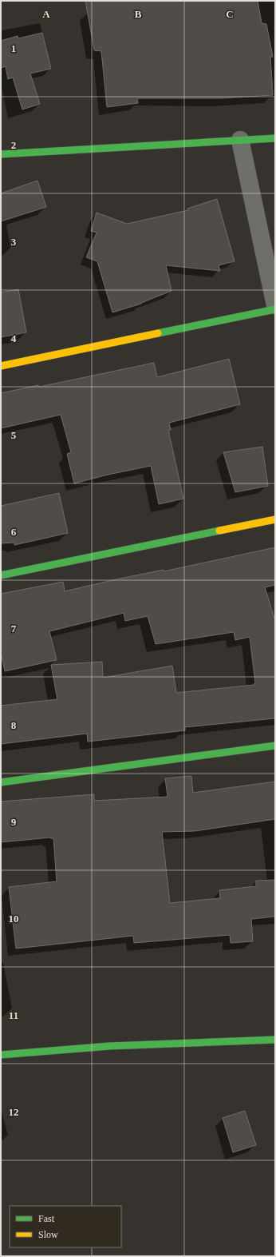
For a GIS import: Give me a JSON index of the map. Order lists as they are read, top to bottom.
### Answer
{
  "legend": ["Fast", "Slow"],
  "grid": {
    "columns": ["A", "B", "C"],
    "rows": [
      "1",
      "2",
      "3",
      "4",
      "5",
      "6",
      "7",
      "8",
      "9",
      "10",
      "11",
      "12"
    ]
  }
}
